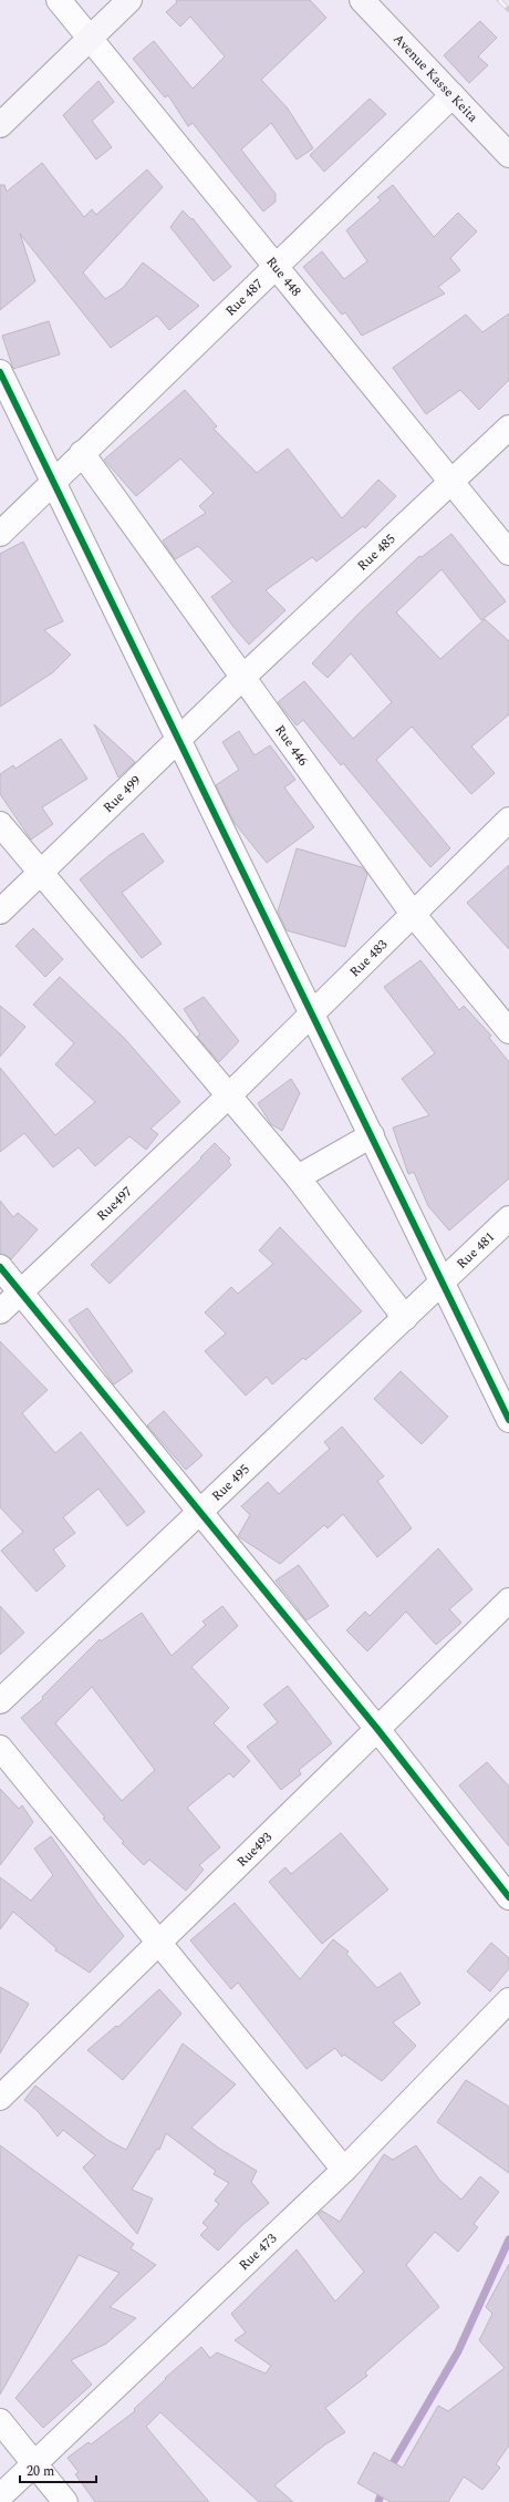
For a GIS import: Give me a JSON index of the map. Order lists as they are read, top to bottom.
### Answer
{
  "streets": {
    "main road": ["Avenue Kasse Keita"],
    "street": [
      "Rue 448",
      "Rue 487",
      "Rue 485",
      "Rue 446",
      "Rue 499",
      "Rue 483",
      "Rue497",
      "Rue 481",
      "Rue 495",
      "Rue493",
      "Rue 473"
    ]
  },
  "crossings": [
    ["Avenue Kasse Keita", "Rue 487"],
    ["Rue 448", "Rue 487"],
    ["Rue 448", "Rue 485"],
    ["Rue 487", "Rue 446"],
    ["Rue 485", "Rue 446"],
    ["Rue 485", "Rue 499"],
    ["Rue 446", "Rue 499"],
    ["Rue 446", "Rue 483"],
    ["Rue 483", "Rue497"],
    ["Rue 481", "Rue 495"]
  ],
  "scale_bar": "20 m"
}
